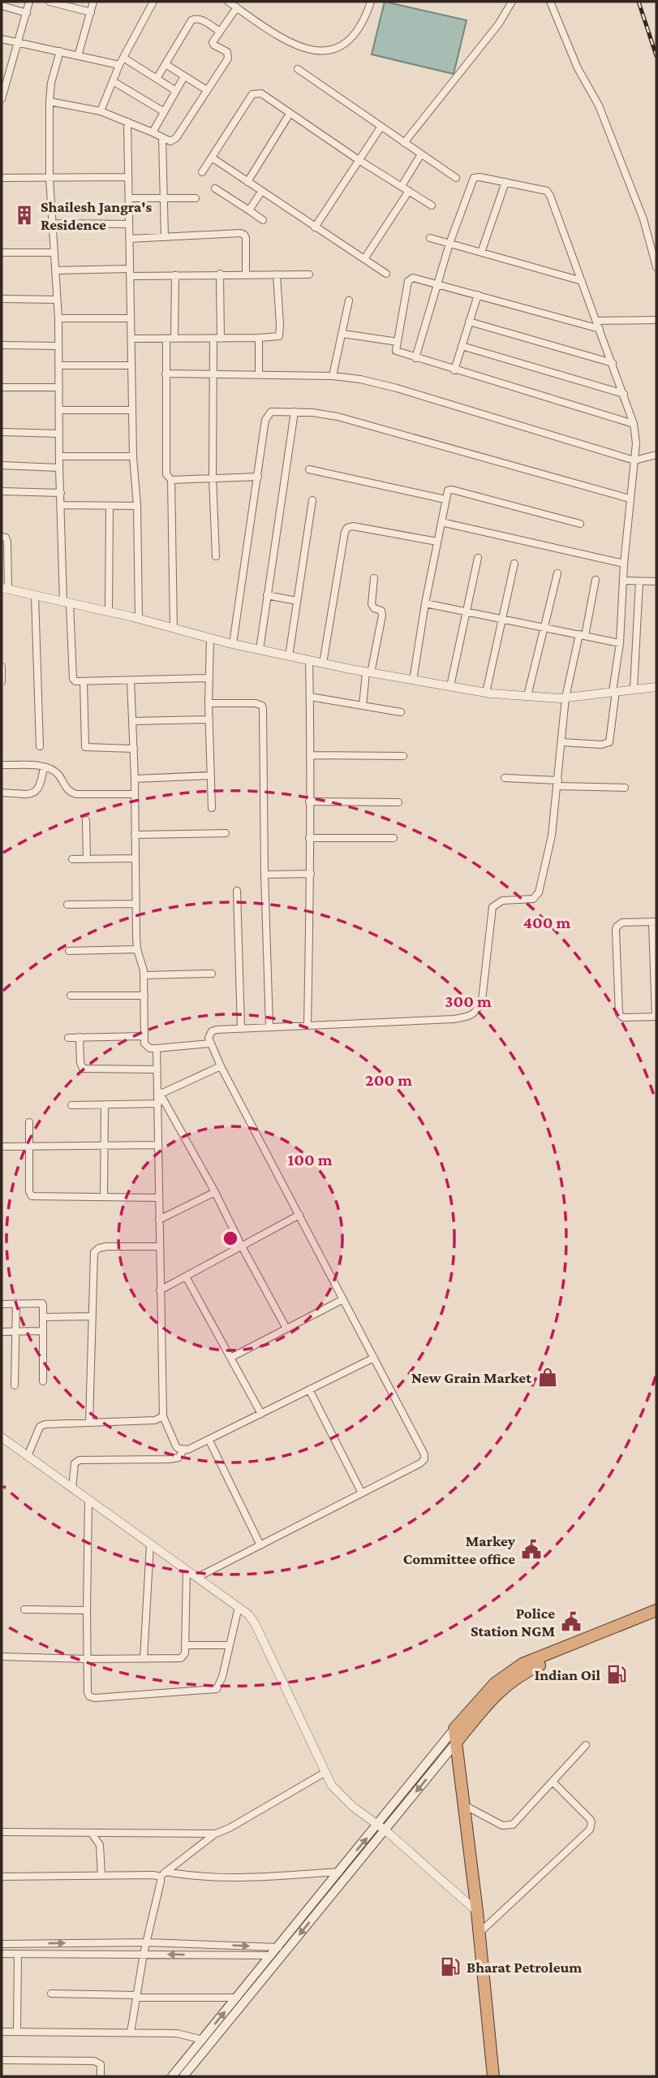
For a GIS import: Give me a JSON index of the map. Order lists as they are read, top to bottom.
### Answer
{
  "places": {
    "building": ["Shailesh Jangra's Residence"],
    "shop": ["New Grain Market"],
    "public building": ["Markey Committee office", "Police Station NGM"],
    "fuel station": ["Indian Oil", "Bharat Petroleum"]
  },
  "rings": [
    "400 m",
    "300 m",
    "200 m",
    "100 m"
  ]
}
